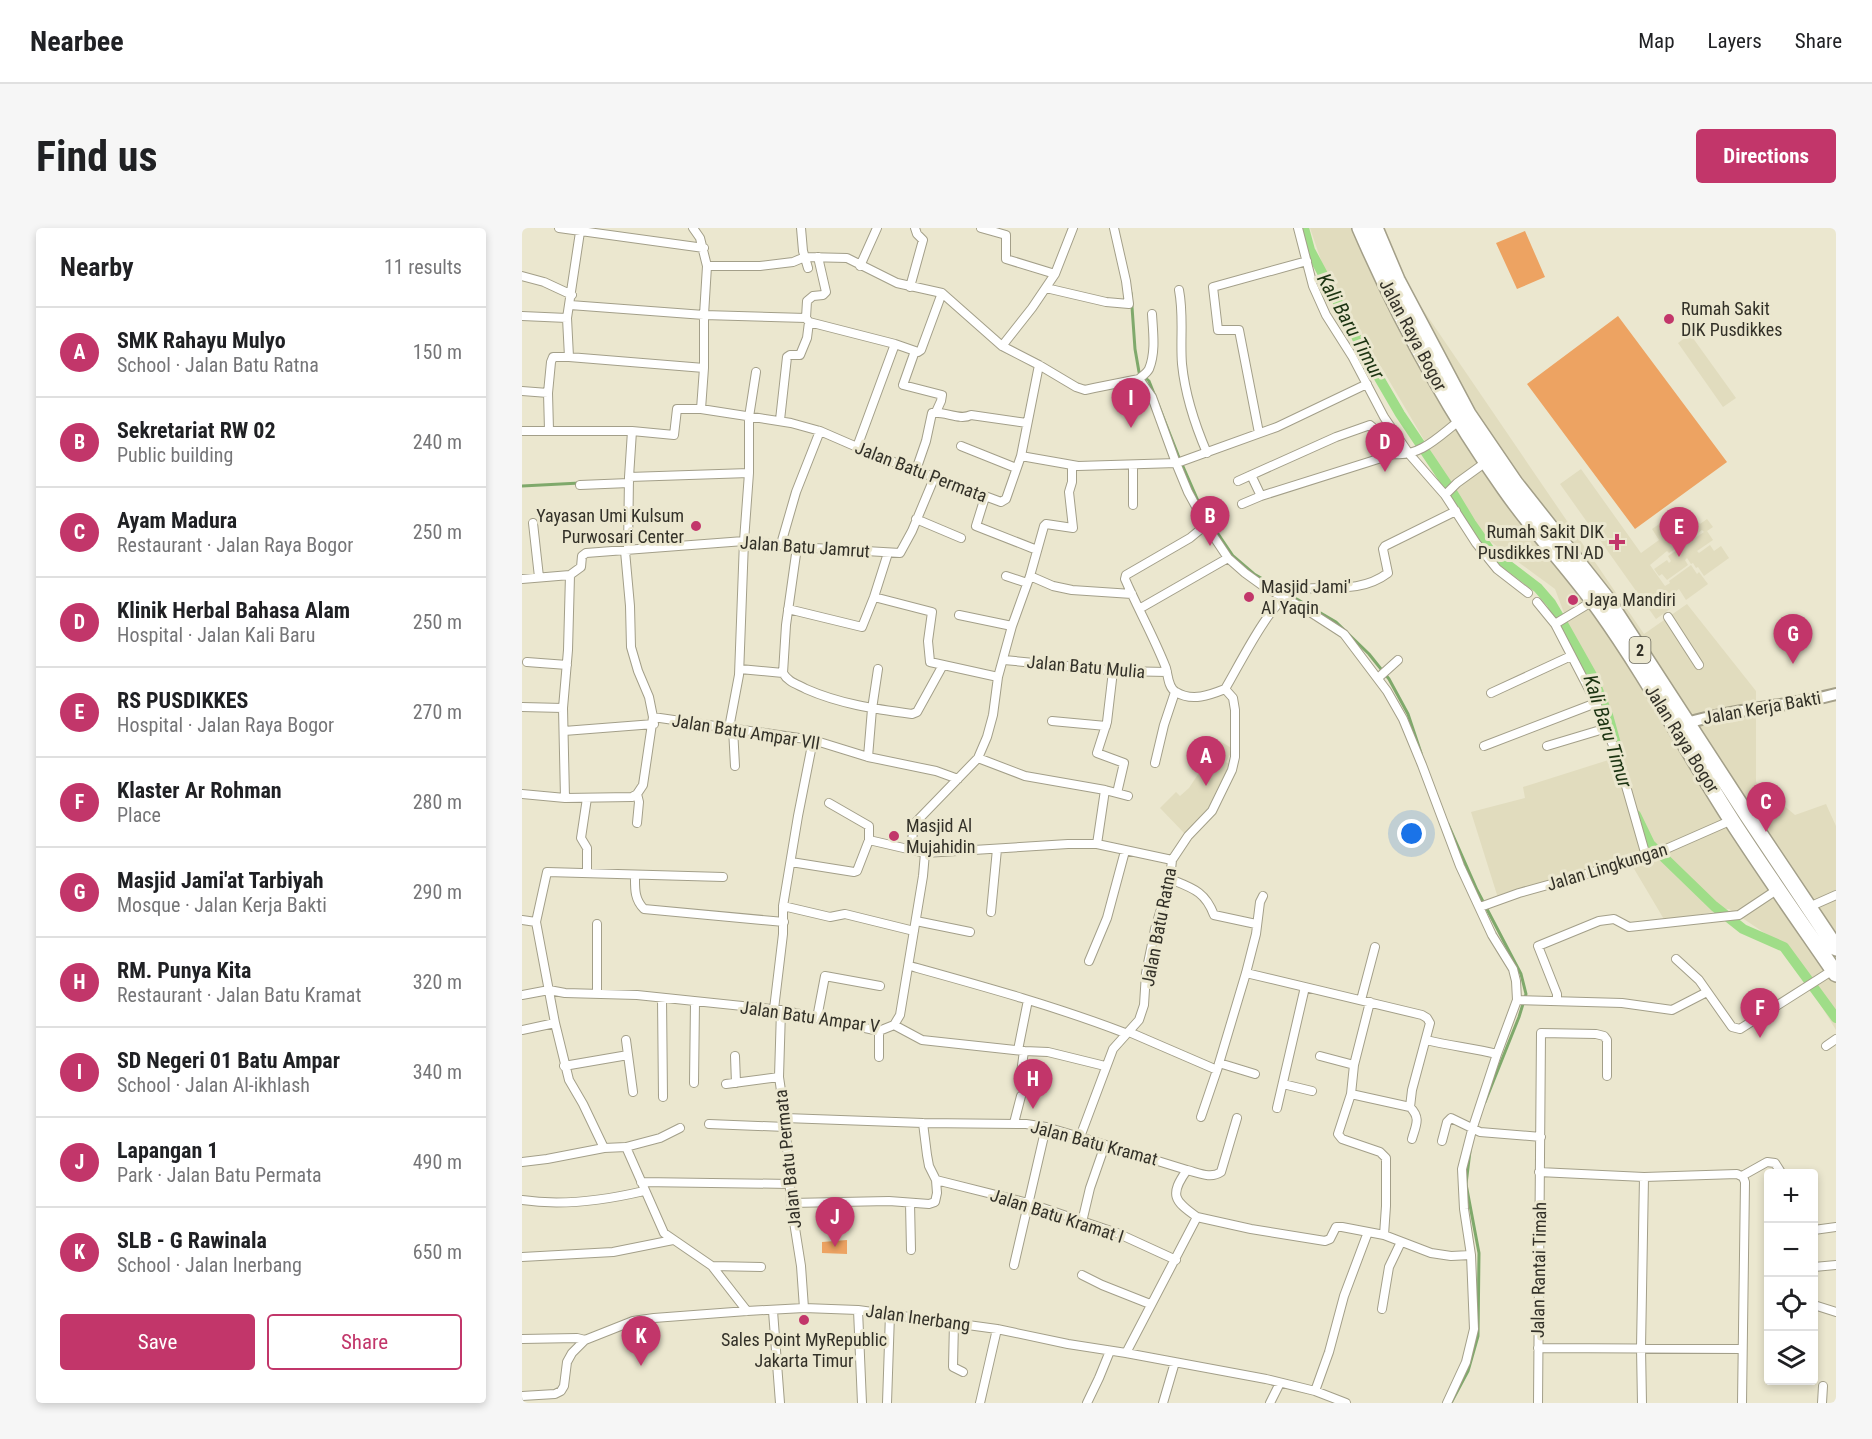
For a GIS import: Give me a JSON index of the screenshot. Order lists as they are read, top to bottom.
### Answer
{
  "streets": {
    "highway": ["Jalan Raya Bogor", "2"],
    "street": [
      "Jalan Batu Permata",
      "Jalan Batu Jamrut",
      "Jalan Batu Mulia",
      "Jalan Kerja Bakti",
      "Jalan Batu Ampar VII",
      "Jalan Lingkungan",
      "Jalan Batu Ratna",
      "Jalan Batu Ampar V",
      "Jalan Batu Kramat",
      "Jalan Batu Kramat I",
      "Jalan Rantai Timah",
      "Jalan Inerbang"
    ]
  },
  "crossings": [
    ["Jalan Raya Bogor", "Jalan Kerja Bakti"],
    ["Jalan Raya Bogor", "Jalan Lingkungan"],
    ["Jalan Batu Permata", "Jalan Batu Jamrut"],
    ["Jalan Batu Permata", "Jalan Batu Ampar VII"],
    ["Jalan Batu Permata", "Jalan Batu Ampar V"],
    ["Jalan Batu Permata", "Jalan Batu Kramat"],
    ["Jalan Batu Permata", "Jalan Inerbang"],
    ["Jalan Batu Ratna", "Jalan Batu Kramat"]
  ],
  "water": ["Kali Baru Timur"],
  "places": {
    "other": [
      "Rumah Sakit DIK Pusdikkes",
      "Yayasan Umi Kulsum Purwosari Center",
      "Masjid Jami' Al Yaqin",
      "Jaya Mandiri",
      "Masjid Al Mujahidin",
      "Sales Point MyRepublic Jakarta Timur"
    ],
    "health": ["Rumah Sakit DIK Pusdikkes TNI AD"]
  },
  "page": {
    "header": "Nearbee",
    "nav": ["Map", "Layers", "Share"],
    "buttons": [
      "Directions",
      ["Save", "Share"]
    ],
    "title": "Find us",
    "heading": ["Nearby", "11 results"],
    "list": [
      {
        "mark": "A",
        "name": "SMK Rahayu Mulyo",
        "note": "School · Jalan Batu Ratna",
        "value": "150 m"
      },
      {
        "mark": "B",
        "name": "Sekretariat RW 02",
        "note": "Public building",
        "value": "240 m"
      },
      {
        "mark": "C",
        "name": "Ayam Madura",
        "note": "Restaurant · Jalan Raya Bogor",
        "value": "250 m"
      },
      {
        "mark": "D",
        "name": "Klinik Herbal Bahasa Alam",
        "note": "Hospital · Jalan Kali Baru",
        "value": "250 m"
      },
      {
        "mark": "E",
        "name": "RS PUSDIKKES",
        "note": "Hospital · Jalan Raya Bogor",
        "value": "270 m"
      },
      {
        "mark": "F",
        "name": "Klaster Ar Rohman",
        "note": "Place",
        "value": "280 m"
      },
      {
        "mark": "G",
        "name": "Masjid Jami'at Tarbiyah",
        "note": "Mosque · Jalan Kerja Bakti",
        "value": "290 m"
      },
      {
        "mark": "H",
        "name": "RM. Punya Kita",
        "note": "Restaurant · Jalan Batu Kramat",
        "value": "320 m"
      },
      {
        "mark": "I",
        "name": "SD Negeri 01 Batu Ampar",
        "note": "School · Jalan Al-ikhlash",
        "value": "340 m"
      },
      {
        "mark": "J",
        "name": "Lapangan 1",
        "note": "Park · Jalan Batu Permata",
        "value": "490 m"
      },
      {
        "mark": "K",
        "name": "SLB - G Rawinala",
        "note": "School · Jalan Inerbang",
        "value": "650 m"
      }
    ],
    "pins": [
      "I",
      "D",
      "B",
      "E",
      "G",
      "A",
      "C",
      "F",
      "H",
      "J",
      "K"
    ],
    "map_buttons": ["+", "−"]
  }
}
